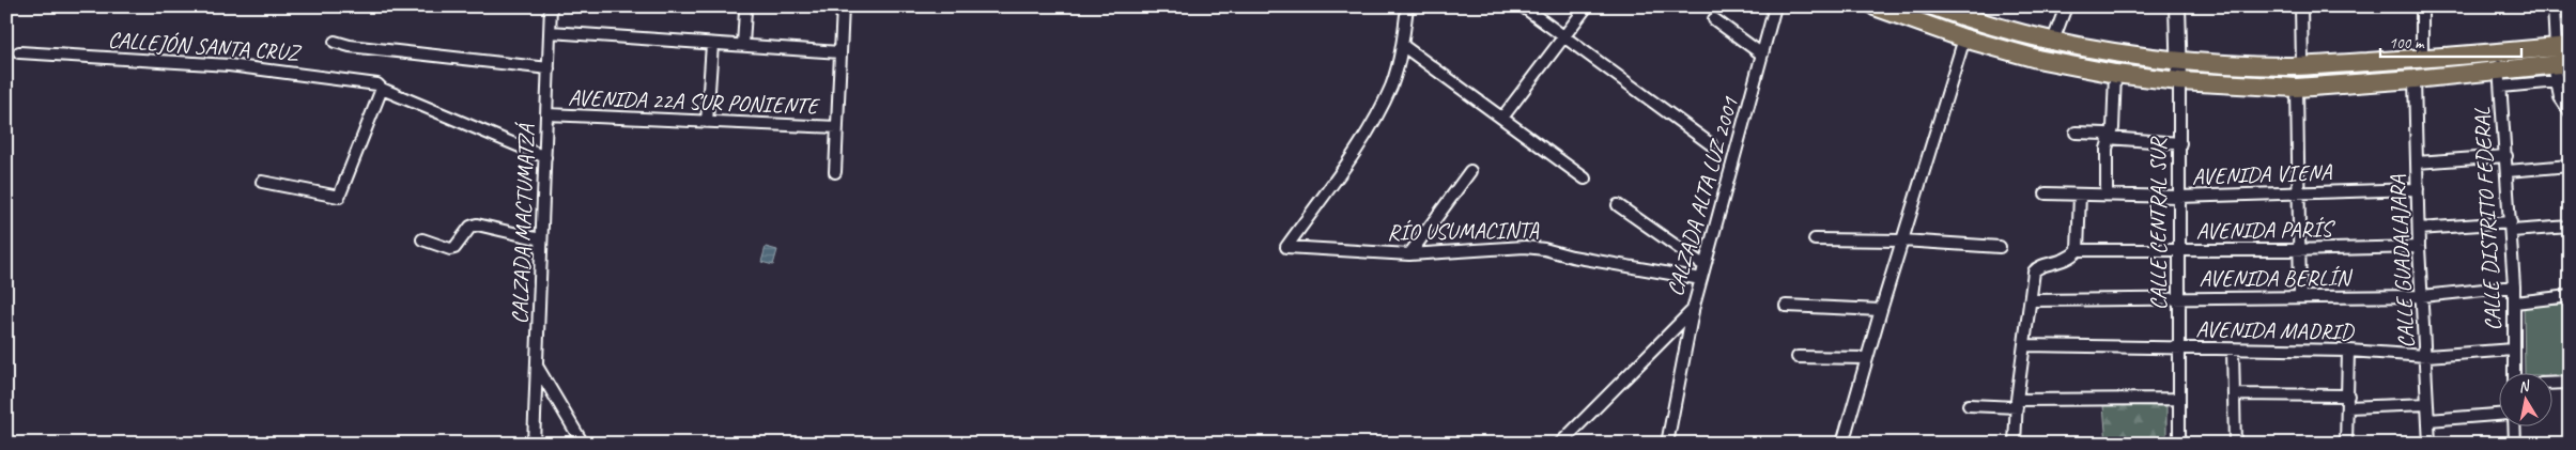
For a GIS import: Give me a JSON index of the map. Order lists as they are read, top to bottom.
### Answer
{
  "streets": {
    "street": [
      "CALLEJÓN SANTA CRUZ",
      "AVENIDA 22A SUR PONIENTE",
      "AVENIDA VIENA",
      "CALZADA ALTA LUZ 2001",
      "CALLE DISTRITO FEDERAL",
      "CALZADA MACTUMATZÁ",
      "CALLE CENTRAL SUR",
      "AVENIDA PARÍS",
      "RÍO USUMACINTA",
      "CALLE GUADALAJARA",
      "AVENIDA BERLÍN",
      "AVENIDA MADRID"
    ]
  },
  "crossings": [
    ["CALLEJÓN SANTA CRUZ", "CALZADA MACTUMATZÁ"],
    ["AVENIDA 22A SUR PONIENTE", "CALZADA MACTUMATZÁ"],
    ["AVENIDA VIENA", "CALLE CENTRAL SUR"],
    ["AVENIDA VIENA", "CALLE GUADALAJARA"],
    ["CALZADA ALTA LUZ 2001", "RÍO USUMACINTA"],
    ["CALLE DISTRITO FEDERAL", "AVENIDA BERLÍN"],
    ["CALLE DISTRITO FEDERAL", "AVENIDA MADRID"],
    ["CALLE CENTRAL SUR", "AVENIDA PARÍS"],
    ["CALLE CENTRAL SUR", "AVENIDA BERLÍN"],
    ["CALLE CENTRAL SUR", "AVENIDA MADRID"],
    ["AVENIDA PARÍS", "CALLE GUADALAJARA"],
    ["CALLE GUADALAJARA", "AVENIDA BERLÍN"],
    ["CALLE GUADALAJARA", "AVENIDA MADRID"]
  ],
  "scale_bar": "100 m",
  "north": "top"
}
